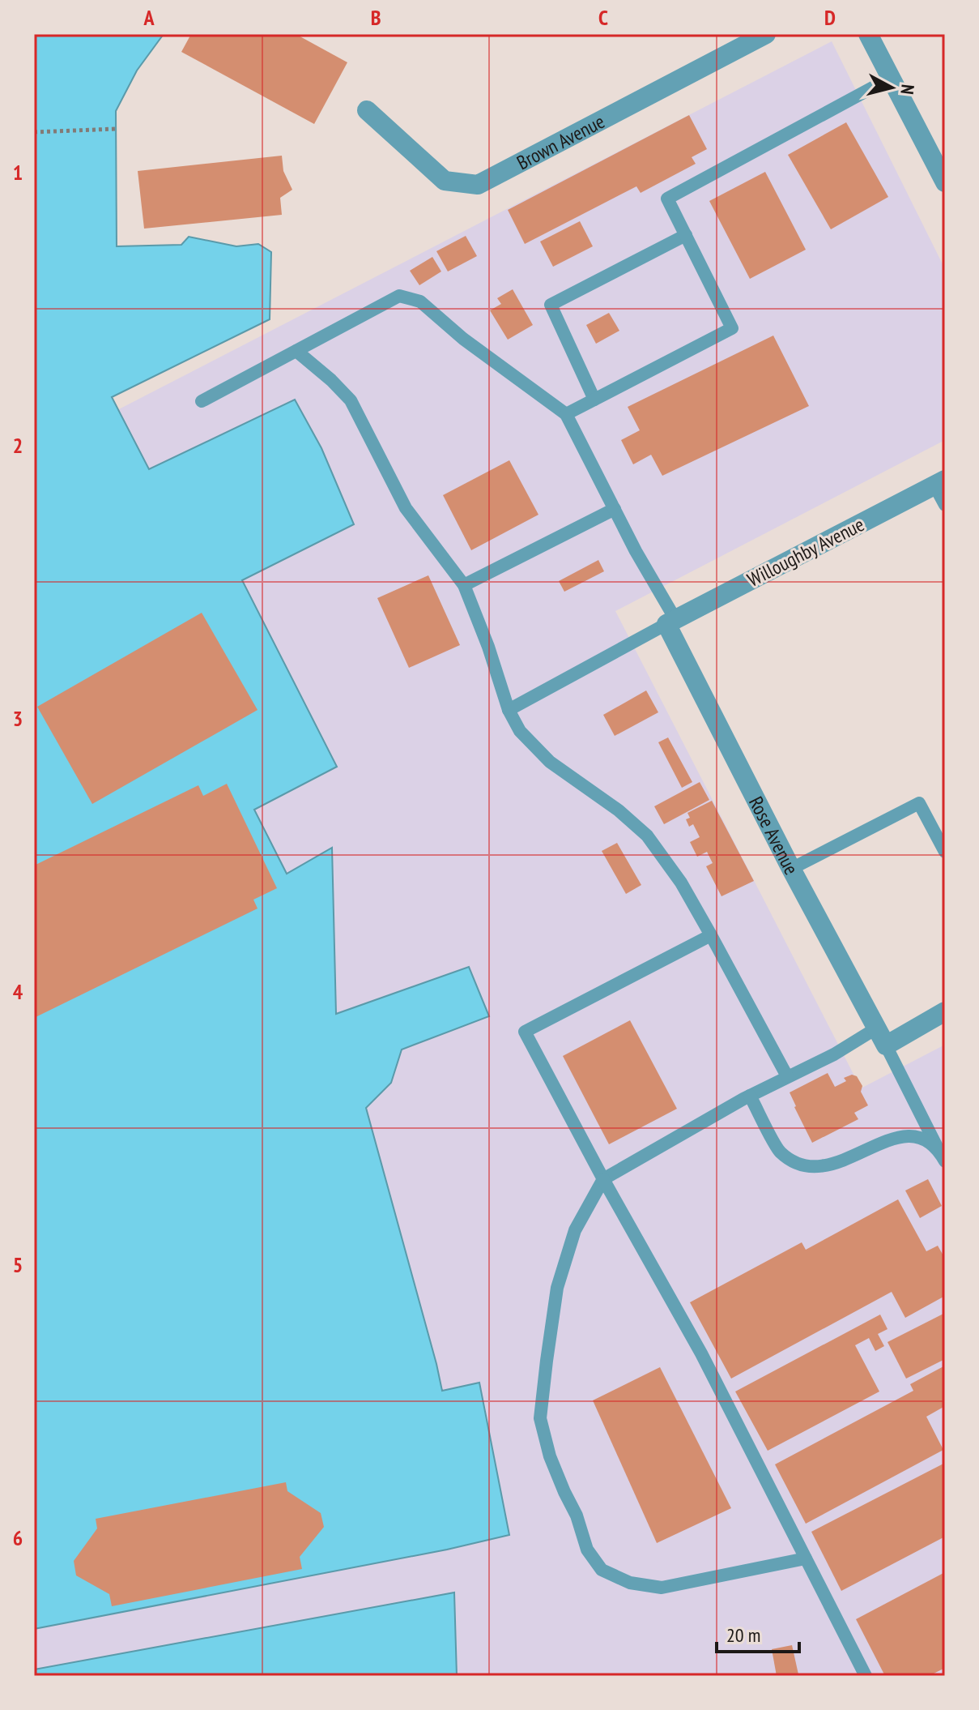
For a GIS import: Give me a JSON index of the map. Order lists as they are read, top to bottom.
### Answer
{
  "streets": {
    "street": ["Brown Avenue", "Willoughby Avenue", "Rose Avenue"]
  },
  "crossings": [
    ["Willoughby Avenue", "Rose Avenue"]
  ],
  "scale_bar": "20 m",
  "north": "right",
  "grid": {
    "columns": [
      "A",
      "B",
      "C",
      "D"
    ],
    "rows": [
      "1",
      "2",
      "3",
      "4",
      "5",
      "6"
    ]
  }
}
